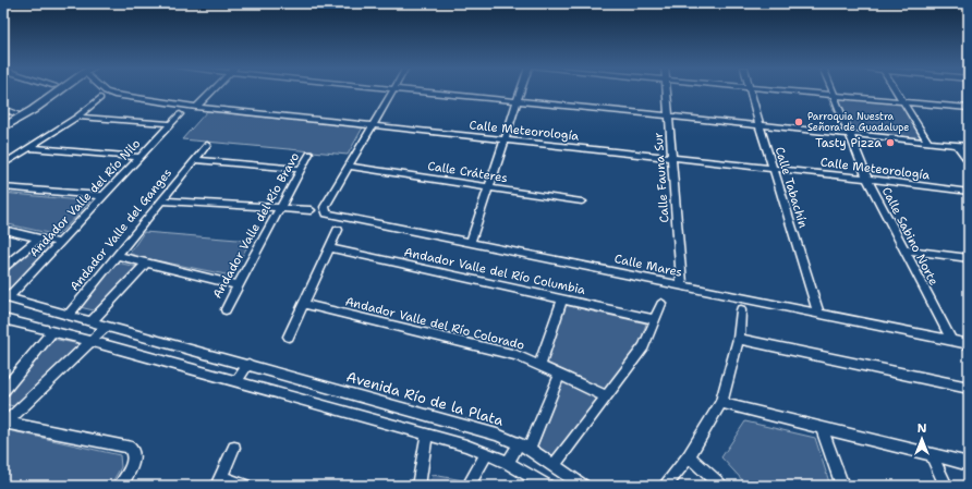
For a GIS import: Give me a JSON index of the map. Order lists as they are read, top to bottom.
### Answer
{
  "streets": {
    "street": [
      "Calle Meteorología",
      "Calle Cráteres",
      "Calle Fauna Sur",
      "Calle Tabachín",
      "Andador Valle del Río Nilo",
      "Andador Valle del Río Bravo",
      "Andador Valle del Ganges",
      "Calle Sabino Norte",
      "Calle Mares",
      "Andador Valle del Río Columbia",
      "Andador Valle del Río Colorado",
      "Avenida Río de la Plata"
    ]
  },
  "crossings": [
    ["Calle Meteorología", "Calle Fauna Sur"],
    ["Calle Meteorología", "Calle Tabachín"],
    ["Calle Meteorología", "Calle Sabino Norte"],
    ["Calle Cráteres", "Calle Mares"],
    ["Calle Fauna Sur", "Calle Mares"],
    ["Calle Tabachín", "Calle Mares"],
    ["Andador Valle del Río Nilo", "Avenida Río de la Plata"],
    ["Andador Valle del Ganges", "Avenida Río de la Plata"],
    ["Calle Sabino Norte", "Calle Mares"]
  ],
  "places": ["Parroquia Nuestra Señora de Guadalupe", "Tasty Pizza"],
  "north": "top"
}
